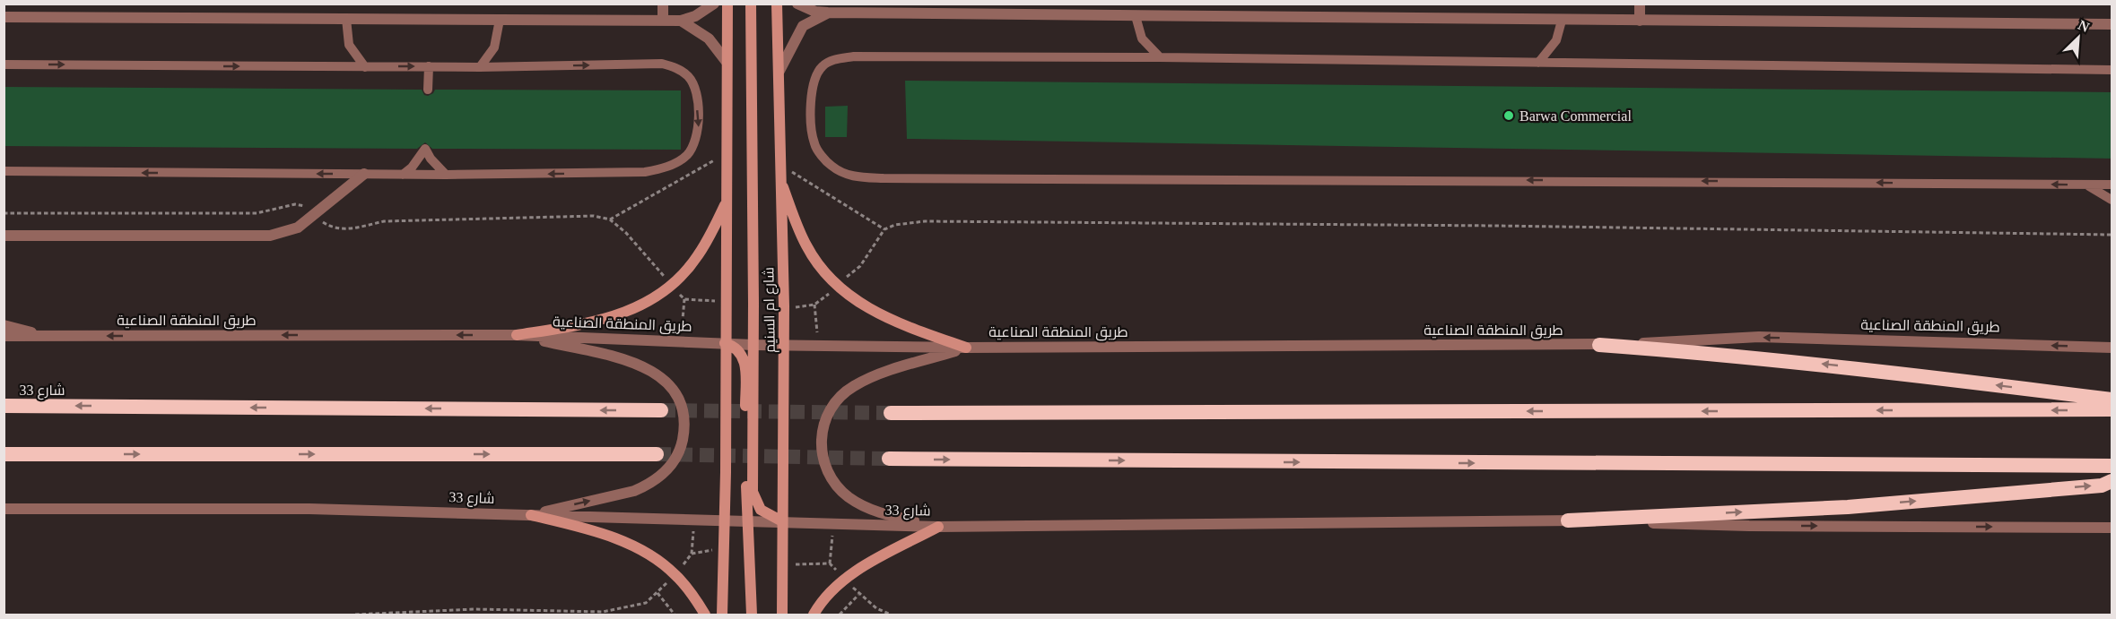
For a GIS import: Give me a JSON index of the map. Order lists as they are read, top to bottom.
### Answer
{
  "streets": {
    "highway": ["شارع 33"],
    "main road": ["شارع ام السنيم"],
    "street": ["طريق المنطقة الصناعية"]
  },
  "crossings": [
    ["شارع ام السنيم", "طريق المنطقة الصناعية"],
    ["شارع ام السنيم", "شارع 33"]
  ],
  "one_way": ["طريق المنطقة الصناعية"],
  "places": ["Barwa Commercial"],
  "north": "top right"
}
